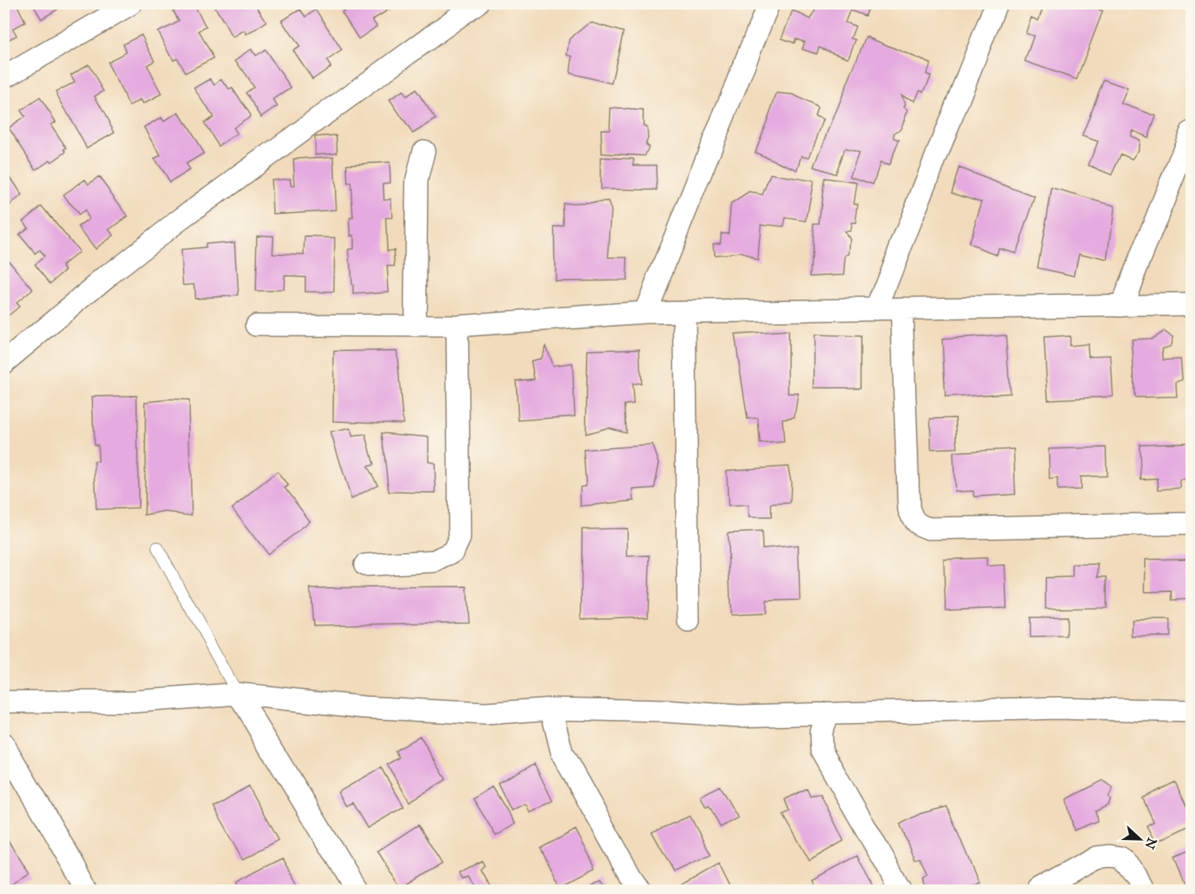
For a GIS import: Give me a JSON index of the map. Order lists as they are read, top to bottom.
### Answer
{
  "north": "right"
}
